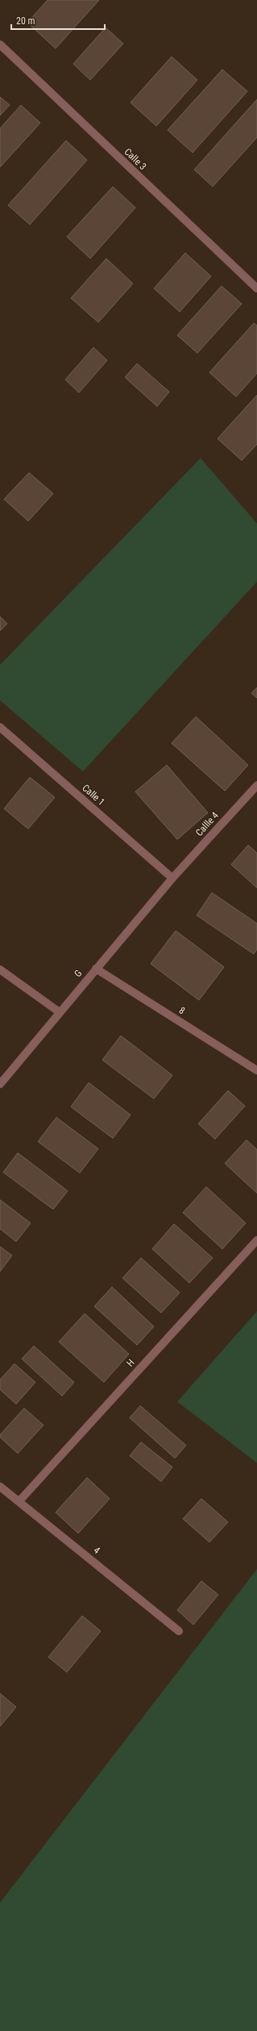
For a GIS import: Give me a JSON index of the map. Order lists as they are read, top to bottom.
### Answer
{
  "streets": {
    "street": [
      "Calle 3",
      "Calle 1",
      "Callle 4",
      "G",
      "8",
      "H",
      "4"
    ]
  },
  "crossings": [
    ["Calle 1", "Callle 4"],
    ["Calle 1", "G"],
    ["Callle 4", "G"],
    ["G", "8"],
    ["H", "4"]
  ],
  "scale_bar": "20 m"
}
